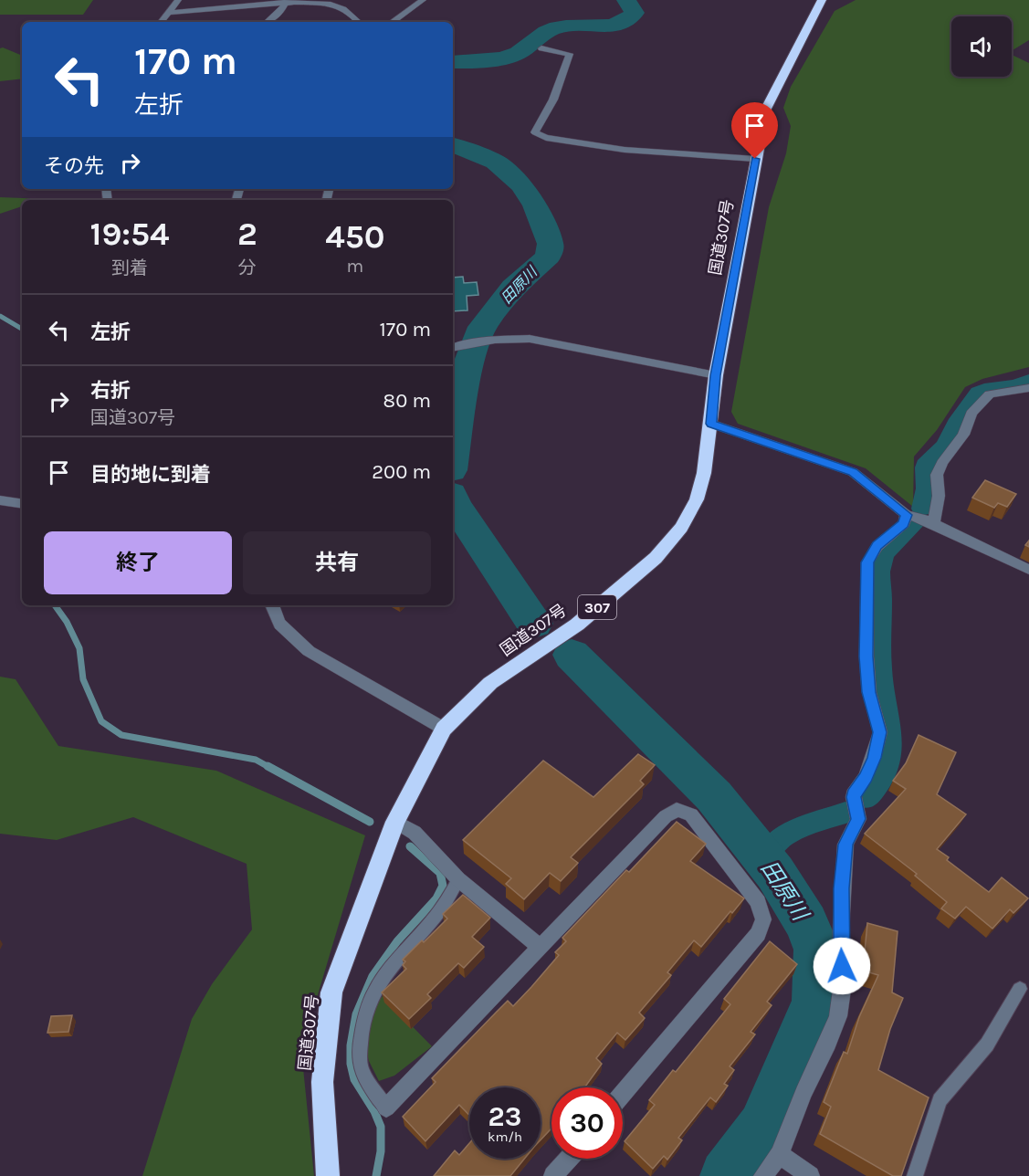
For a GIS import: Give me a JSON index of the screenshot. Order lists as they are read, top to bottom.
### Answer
{
  "streets": {
    "highway": ["国道307号", "307"]
  },
  "water": ["田原川"],
  "page": {
    "turn": ["170 m", "左折"],
    "then": "その先",
    "eta": [
      "19:54",
      "到着",
      "2",
      "分",
      "450",
      "m"
    ],
    "list": [
      {
        "name": "左折",
        "value": "170 m"
      },
      {
        "name": "右折",
        "note": "国道307号",
        "value": "80 m"
      },
      {
        "name": "目的地に到着",
        "value": "200 m"
      }
    ],
    "buttons": ["終了", "共有"],
    "speed": "23 km/h",
    "limit": "30"
  }
}
